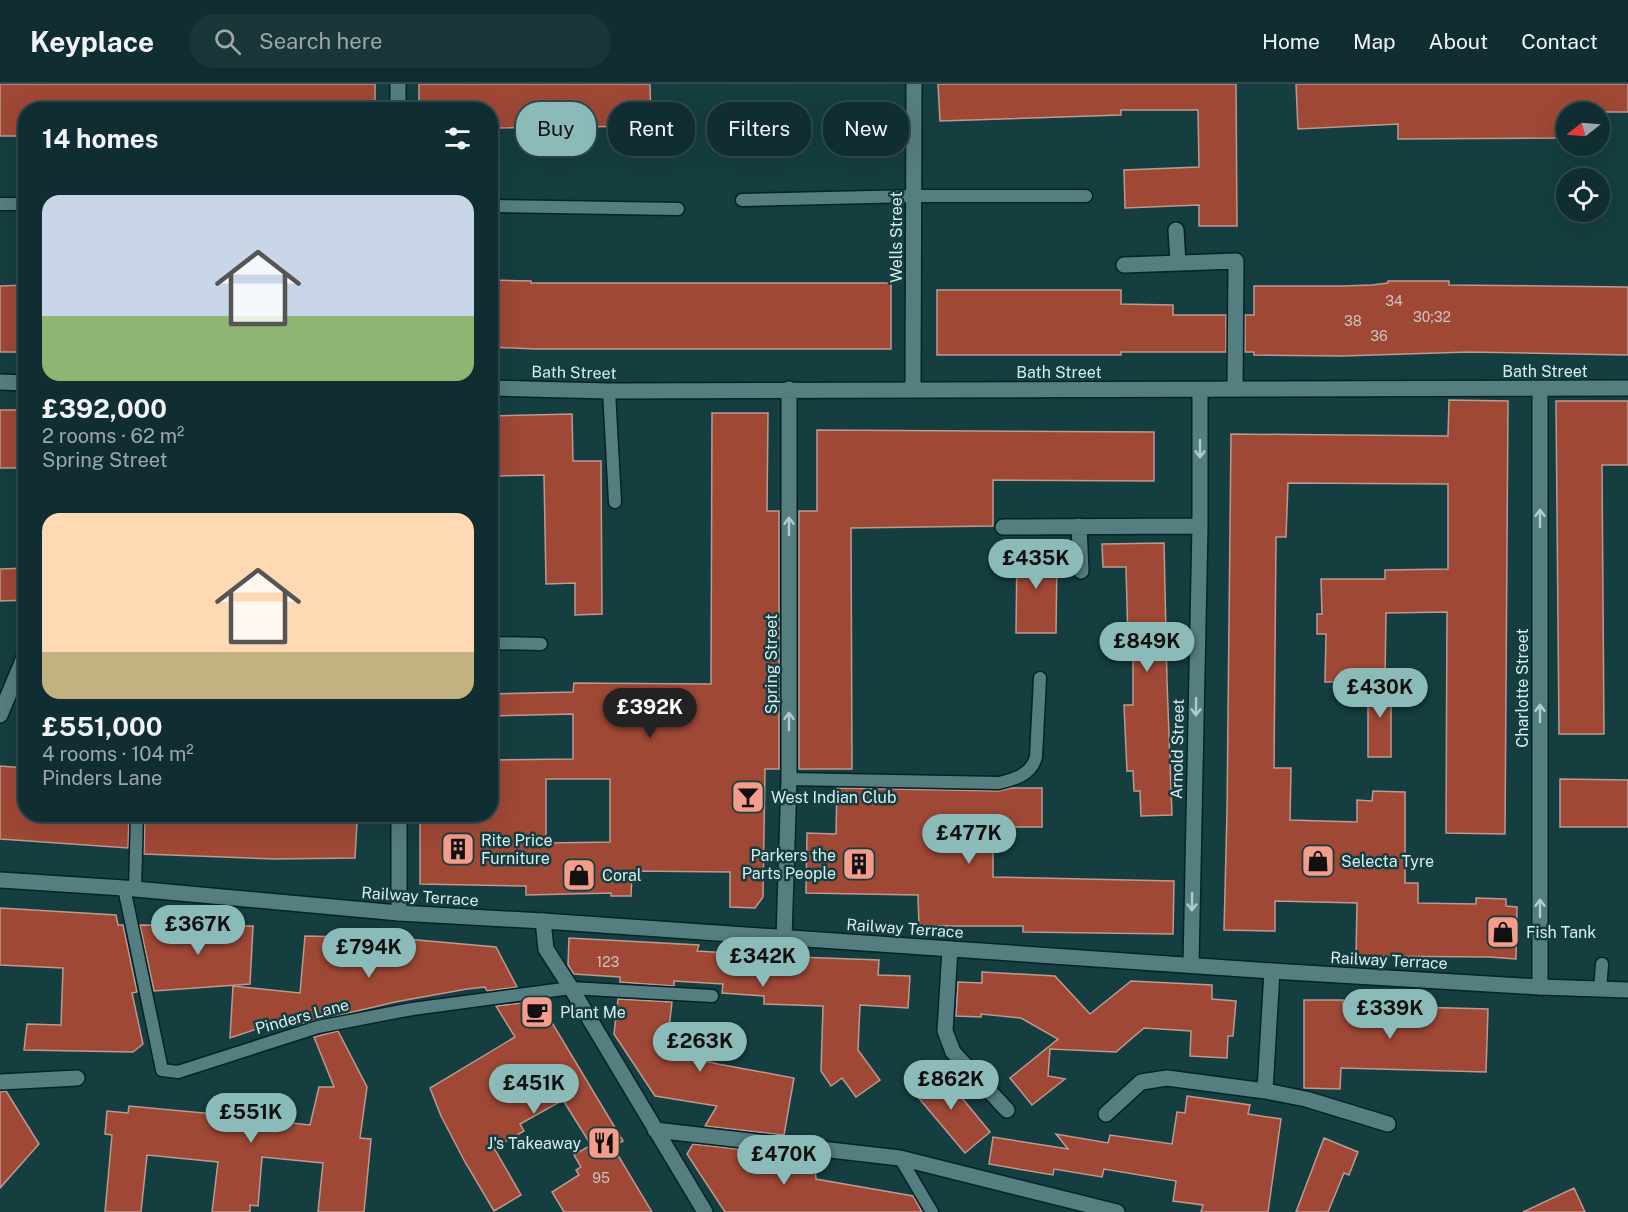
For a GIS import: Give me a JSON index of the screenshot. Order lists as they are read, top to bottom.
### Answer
{
  "streets": {
    "street": [
      "Wells Street",
      "Bath Street",
      "Spring Street",
      "Charlotte Street",
      "Arnold Street",
      "Railway Terrace"
    ],
    "lane": ["Pinders Lane"]
  },
  "crossings": [
    ["Wells Street", "Bath Street"],
    ["Bath Street", "Spring Street"],
    ["Bath Street", "Charlotte Street"],
    ["Bath Street", "Arnold Street"],
    ["Spring Street", "Railway Terrace"],
    ["Charlotte Street", "Railway Terrace"],
    ["Arnold Street", "Railway Terrace"],
    ["Railway Terrace", "Pinders Lane"]
  ],
  "one_way": ["Spring Street", "Charlotte Street", "Arnold Street"],
  "places": {
    "bar": ["West Indian Club"],
    "building": ["Rite Price Furniture", "Parkers the Parts People"],
    "shop": ["Selecta Tyre", "Coral", "Fish Tank"],
    "cafe": ["Plant Me"],
    "restaurant": ["J's Takeaway"]
  },
  "house_numbers": [
    "34",
    "30;32",
    "38",
    "36",
    "123",
    "95"
  ],
  "north": "left",
  "page": {
    "header": "Keyplace",
    "search": "Search here",
    "nav": [
      "Home",
      "Map",
      "About",
      "Contact"
    ],
    "chip": [
      "Buy",
      "Rent",
      "Filters",
      "New"
    ],
    "heading": "14 homes",
    "list": [
      {
        "name": "£392,000",
        "note": "2 rooms · 62 m² · Spring Street"
      },
      {
        "name": "£551,000",
        "note": "4 rooms · 104 m² · Pinders Lane"
      }
    ],
    "price": [
      "£435K",
      "£849K",
      "£430K",
      "£392K",
      "£477K",
      "£367K",
      "£794K",
      "£342K",
      "£339K",
      "£263K",
      "£862K",
      "£451K",
      "£551K",
      "£470K"
    ]
  }
}
